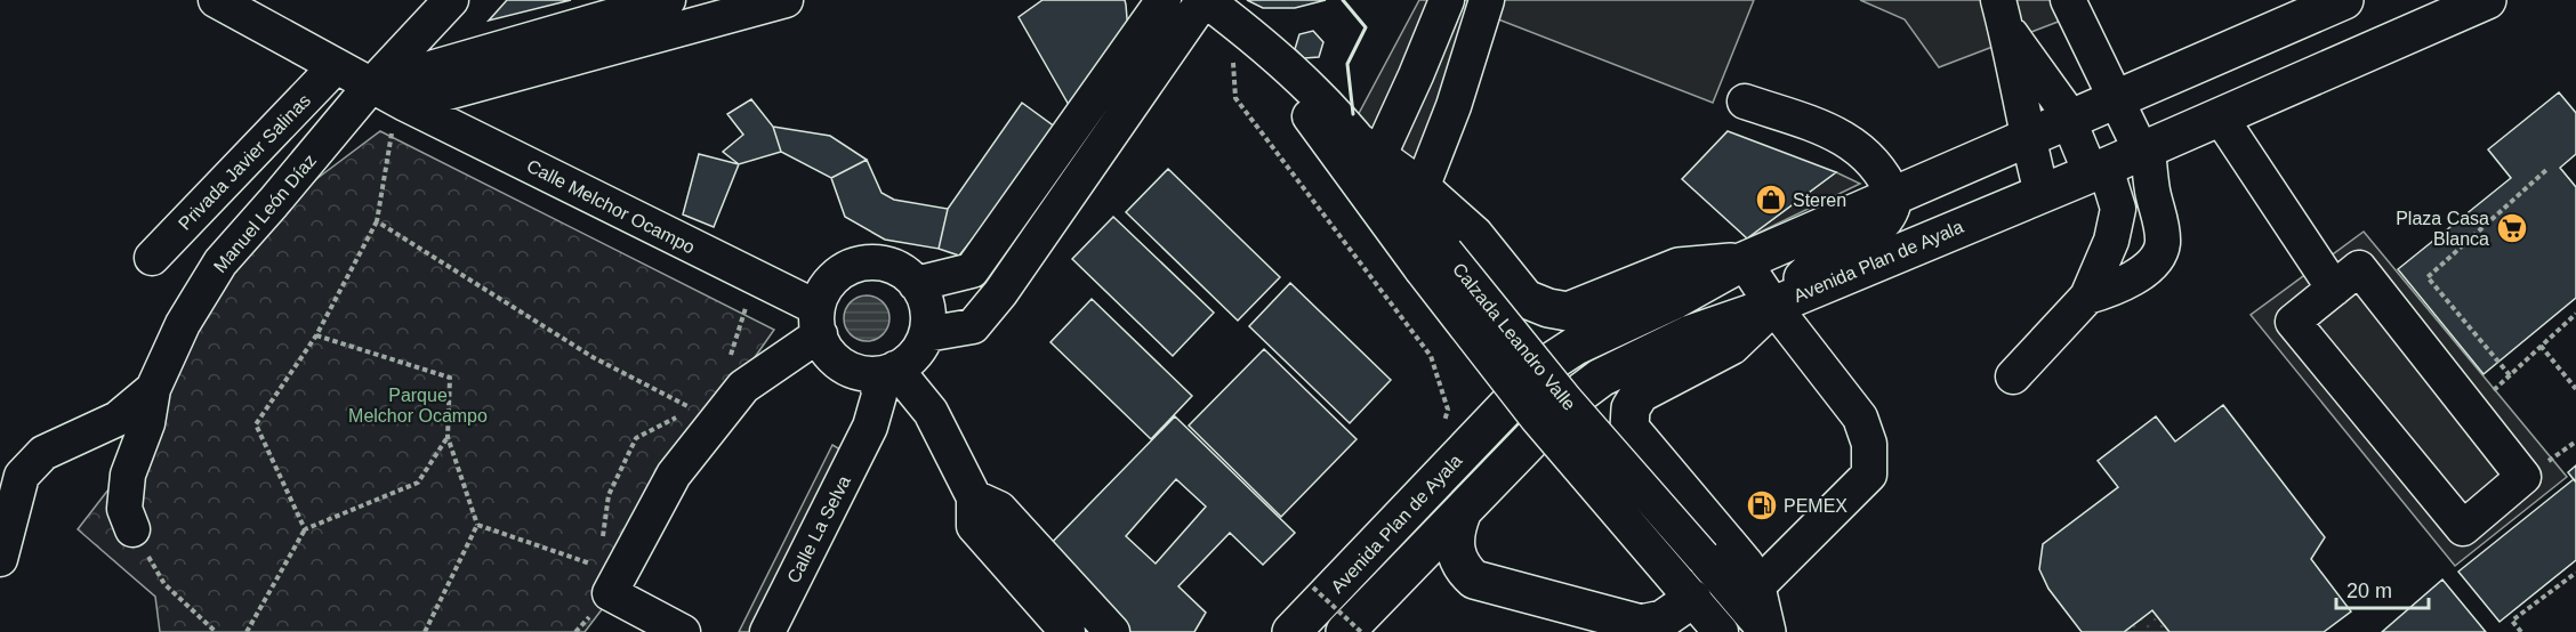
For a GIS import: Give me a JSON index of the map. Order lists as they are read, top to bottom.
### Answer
{
  "streets": {
    "main road": ["Avenida Plan de Ayala"],
    "street": [
      "Privada Javier Salinas",
      "Calle Melchor Ocampo",
      "Manuel León Díaz",
      "Calzada Leandro Valle",
      "Calle La Selva"
    ]
  },
  "crossings": [
    ["Privada Javier Salinas", "Calle Melchor Ocampo"],
    ["Calle Melchor Ocampo", "Manuel León Díaz"],
    ["Calle Melchor Ocampo", "Calle La Selva"]
  ],
  "parks": ["Parque Melchor Ocampo"],
  "places": {
    "shop": ["Steren"],
    "supermarket": ["Plaza Casa Blanca"],
    "fuel station": ["PEMEX"]
  },
  "scale_bar": "20 m"
}
